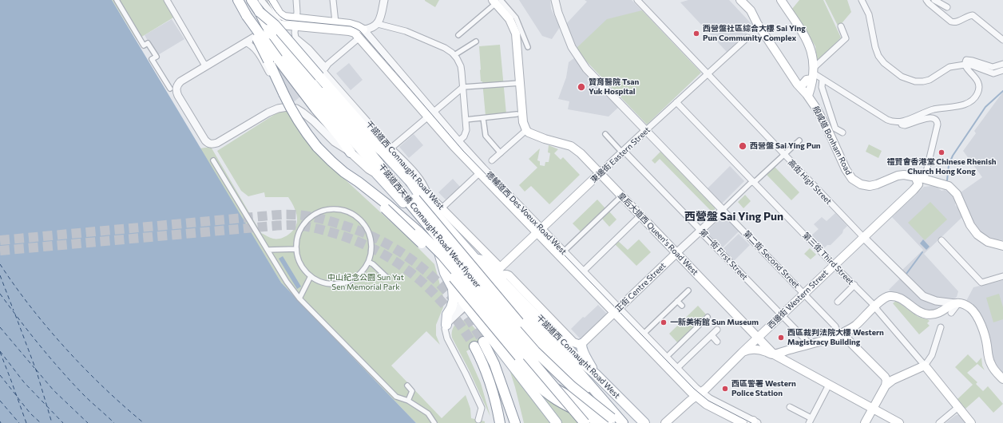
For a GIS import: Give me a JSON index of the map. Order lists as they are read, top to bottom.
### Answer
{
  "streets": {
    "main road": [
      "般咸道 Bonham Road",
      "東邊街 Eastern Street",
      "干諾道西 Connaught Road West",
      "德輔道西 Des Voeux Road West",
      "干諾道西天橋 Connaught Road West flyover",
      "皇后大道西 Queen's Road West",
      "第三街 Third Street",
      "正街 Centre Street",
      "西邊街 Western Street"
    ],
    "street": ["高街 High Street", "第一街 First Street", "第二街 Second Street"]
  },
  "crossings": [
    ["般咸道 Bonham Road", "西邊街 Western Street"],
    ["東邊街 Eastern Street", "干諾道西 Connaught Road West"],
    ["東邊街 Eastern Street", "高街 High Street"],
    ["東邊街 Eastern Street", "德輔道西 Des Voeux Road West"],
    ["東邊街 Eastern Street", "皇后大道西 Queen's Road West"],
    ["東邊街 Eastern Street", "第一街 First Street"],
    ["東邊街 Eastern Street", "第三街 Third Street"],
    ["東邊街 Eastern Street", "第二街 Second Street"],
    ["干諾道西 Connaught Road West", "德輔道西 Des Voeux Road West"],
    ["干諾道西 Connaught Road West", "正街 Centre Street"],
    ["高街 High Street", "正街 Centre Street"],
    ["高街 High Street", "西邊街 Western Street"],
    ["德輔道西 Des Voeux Road West", "正街 Centre Street"],
    ["德輔道西 Des Voeux Road West", "西邊街 Western Street"],
    ["皇后大道西 Queen's Road West", "正街 Centre Street"],
    ["皇后大道西 Queen's Road West", "西邊街 Western Street"],
    ["第一街 First Street", "正街 Centre Street"],
    ["第一街 First Street", "西邊街 Western Street"],
    ["第三街 Third Street", "正街 Centre Street"],
    ["第三街 Third Street", "西邊街 Western Street"],
    ["第二街 Second Street", "正街 Centre Street"],
    ["第二街 Second Street", "西邊街 Western Street"]
  ],
  "districts": ["西營盤 Sai Ying Pun"],
  "parks": ["中山紀念公園 Sun Yat Sen Memorial Park"],
  "places": [
    "西營盤社區綜合大樓 Sai Ying Pun Community Complex",
    "贊育醫院 Tsan Yuk Hospital",
    "西營盤 Sai Ying Pun",
    "禮賢會香港堂 Chinese Rhenish Church Hong Kong",
    "一新美術館 Sun Museum",
    "西區裁判法院大樓 Western Magistracy Building",
    "西區警署 Western Police Station"
  ]
}
